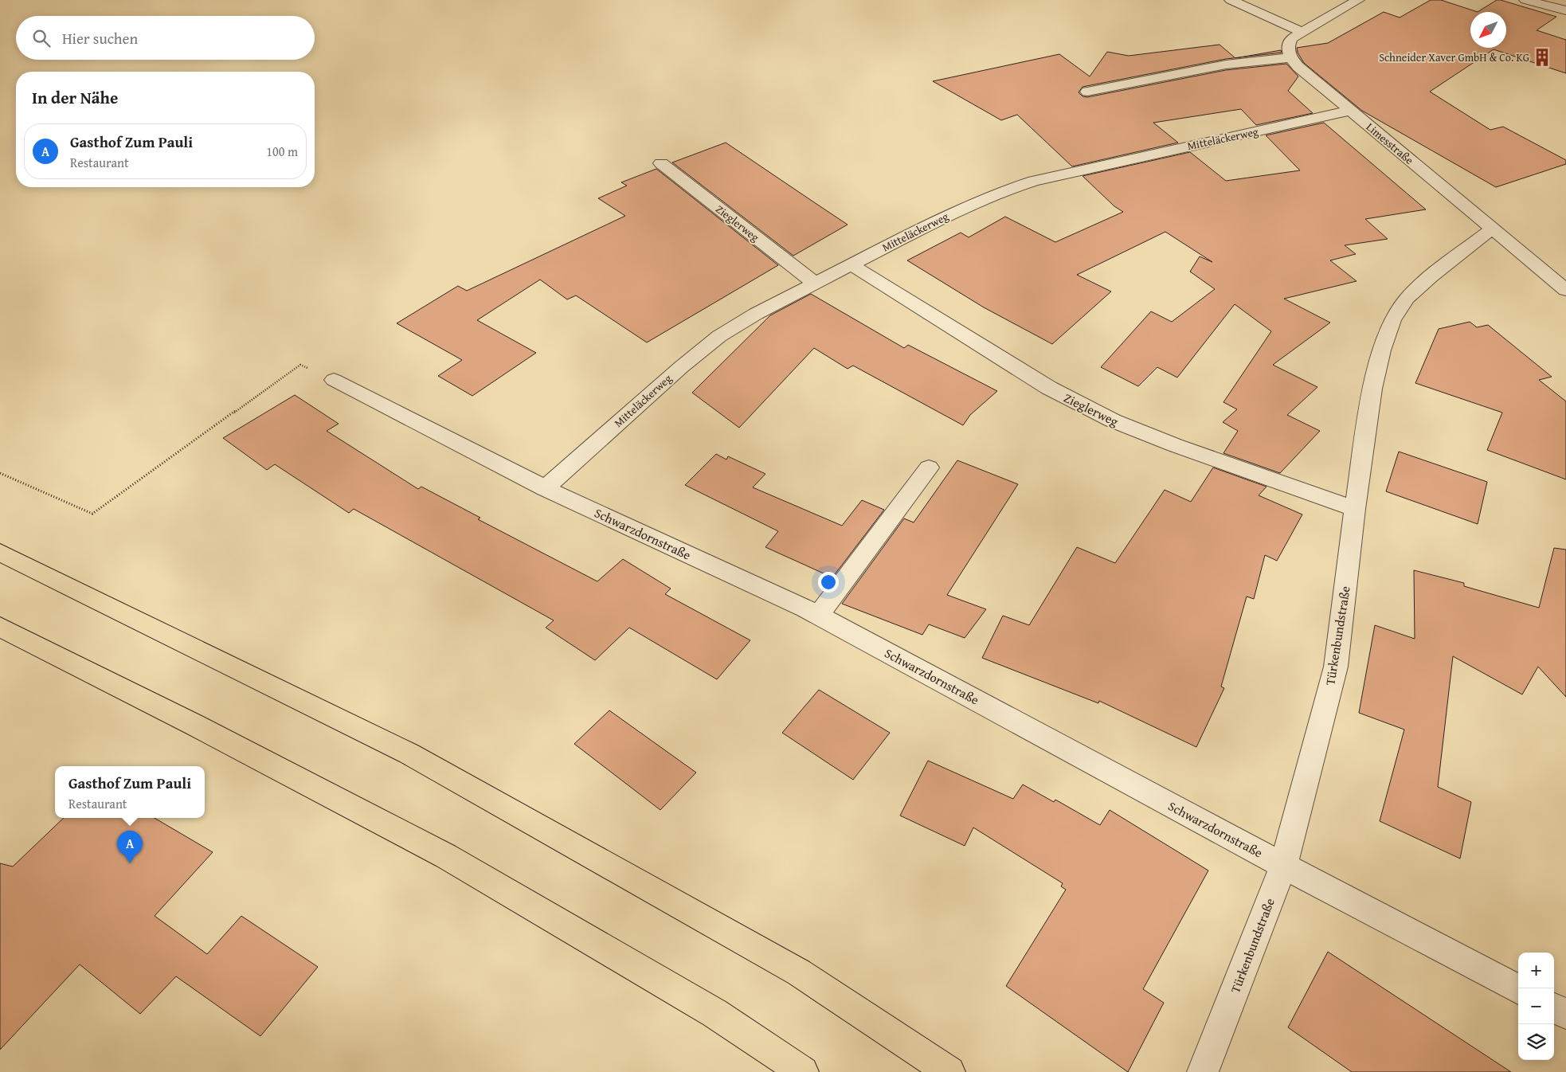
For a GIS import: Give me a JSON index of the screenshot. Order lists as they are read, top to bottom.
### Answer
{
  "streets": {
    "street": [
      "Mitteläckerweg",
      "Limesstraße",
      "Zieglerweg",
      "Schwarzdornstraße",
      "Türkenbundstraße"
    ]
  },
  "crossings": [
    ["Mitteläckerweg", "Limesstraße"],
    ["Mitteläckerweg", "Zieglerweg"],
    ["Mitteläckerweg", "Schwarzdornstraße"],
    ["Limesstraße", "Türkenbundstraße"],
    ["Zieglerweg", "Türkenbundstraße"],
    ["Schwarzdornstraße", "Türkenbundstraße"]
  ],
  "places": {
    "building": ["Schneider Xaver GmbH & Co. KG"]
  },
  "north": "bottom left",
  "page": {
    "search": "Hier suchen",
    "heading": "In der Nähe",
    "list": [
      {
        "mark": "A",
        "name": "Gasthof Zum Pauli",
        "note": "Restaurant",
        "value": "100 m"
      }
    ],
    "popup": ["Gasthof Zum Pauli", "Restaurant"],
    "pins": "A",
    "map_buttons": ["+", "−"]
  }
}
